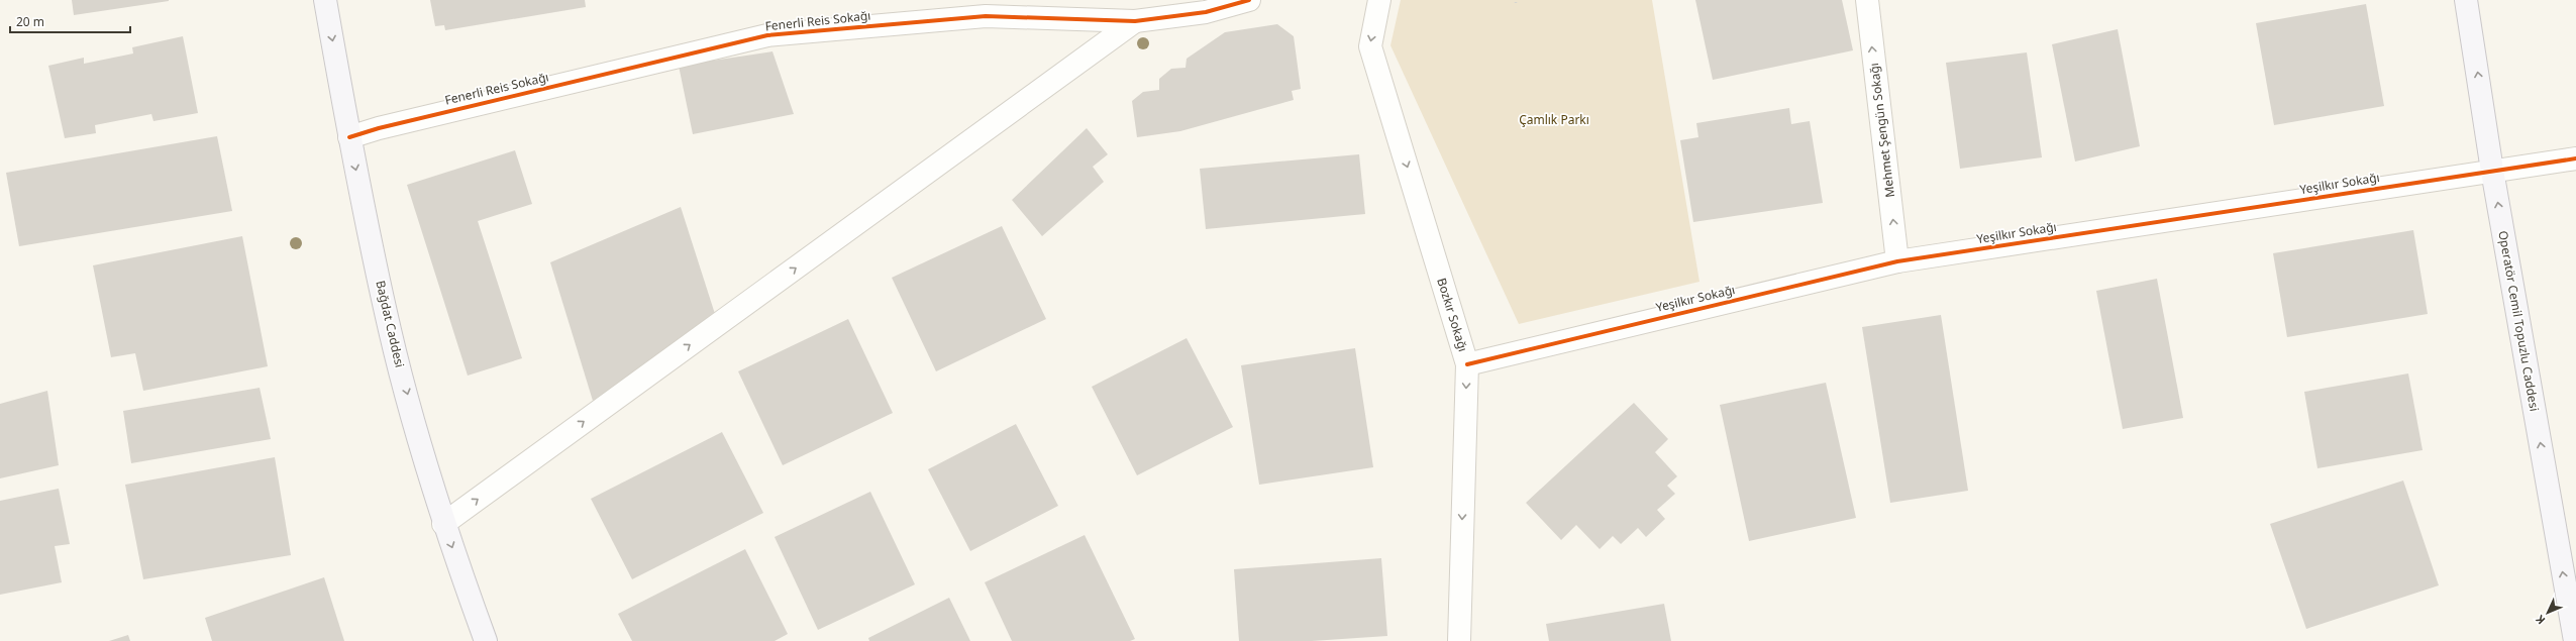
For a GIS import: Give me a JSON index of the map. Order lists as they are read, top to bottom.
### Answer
{
  "streets": {
    "main road": ["Operatör Cemil Topuzlu Caddesi", "Bağdat Caddesi"],
    "street": [
      "Fenerli Reis Sokağı",
      "Mehmet Şengün Sokağı",
      "Yeşilkır Sokağı",
      "Bozkır Sokağı"
    ]
  },
  "crossings": [
    ["Fenerli Reis Sokağı", "Bağdat Caddesi"],
    ["Mehmet Şengün Sokağı", "Yeşilkır Sokağı"],
    ["Yeşilkır Sokağı", "Bozkır Sokağı"],
    ["Yeşilkır Sokağı", "Operatör Cemil Topuzlu Caddesi"]
  ],
  "one_way": [
    "Mehmet Şengün Sokağı",
    "Bozkır Sokağı",
    "Operatör Cemil Topuzlu Caddesi",
    "Bağdat Caddesi"
  ],
  "parks": ["Çamlık Parkı"],
  "scale_bar": "20 m",
  "north": "bottom left"
}
